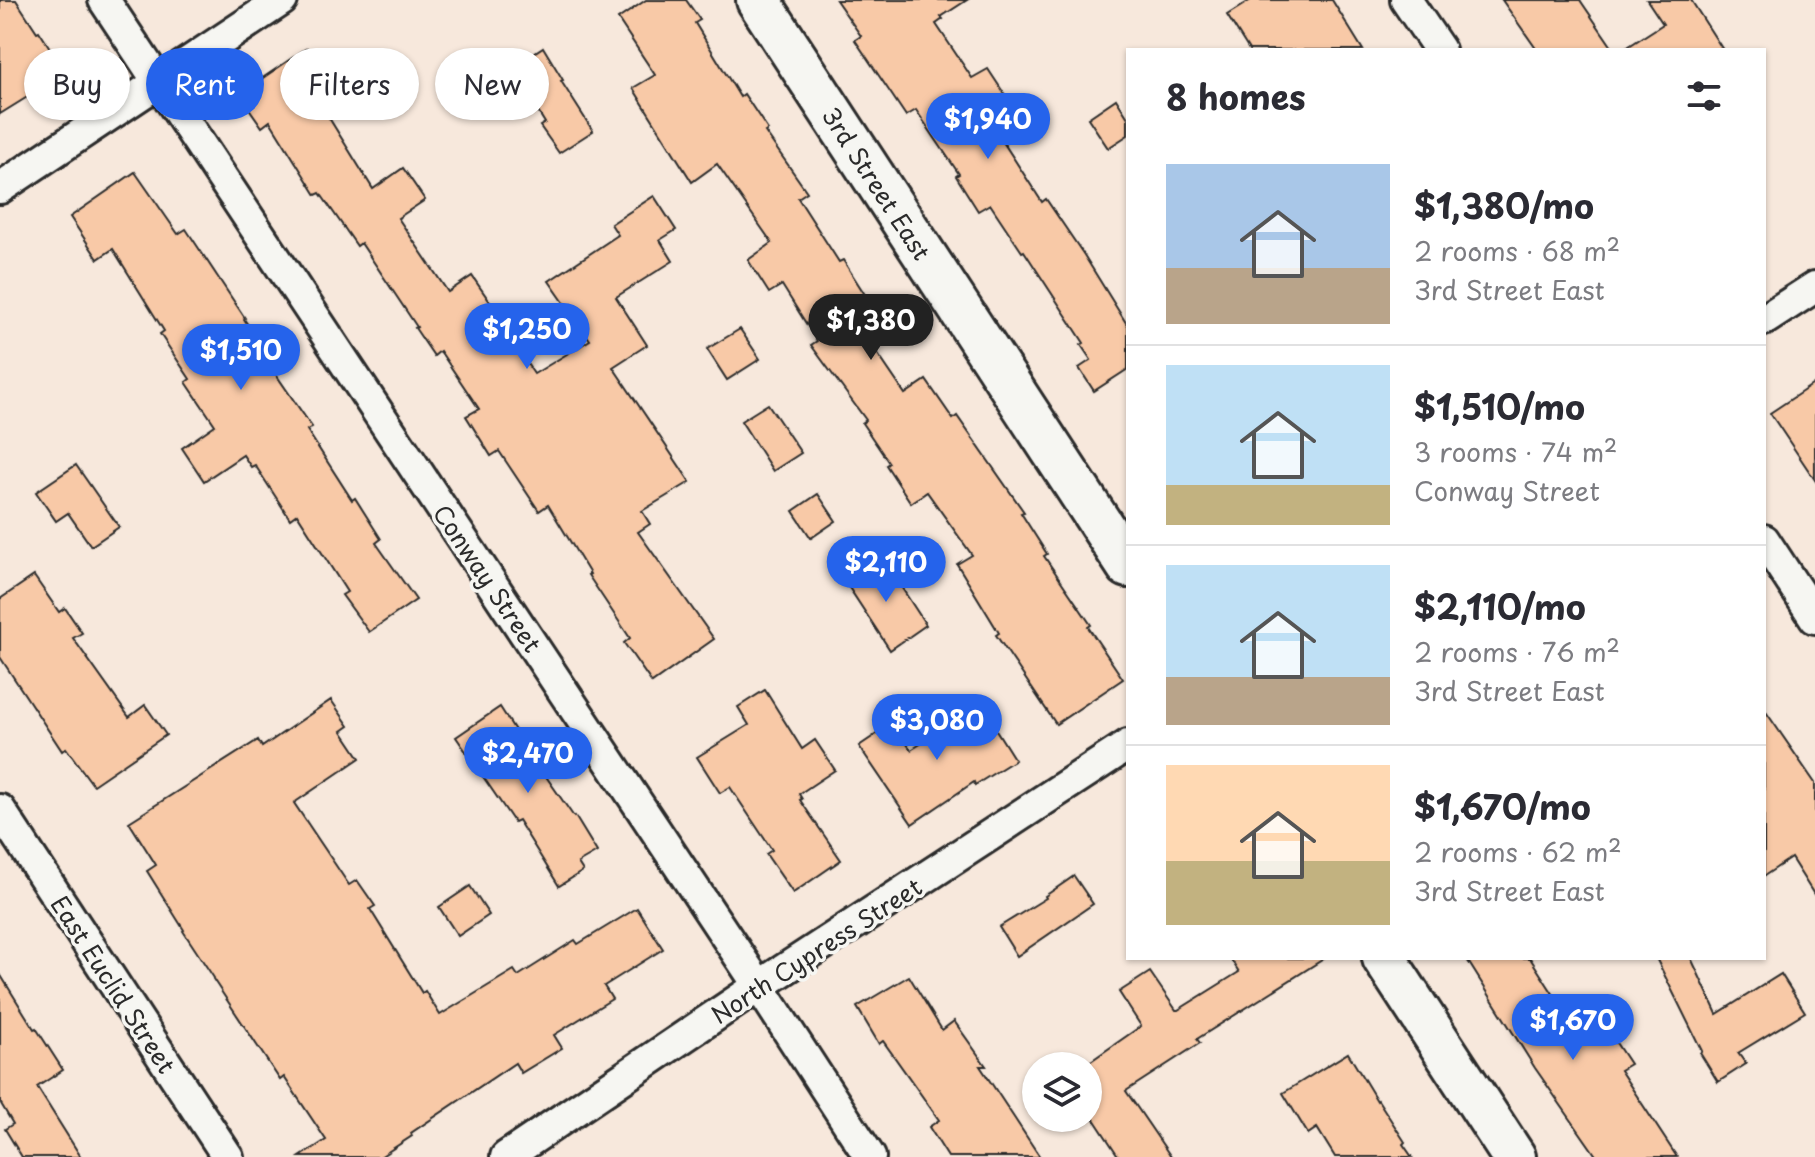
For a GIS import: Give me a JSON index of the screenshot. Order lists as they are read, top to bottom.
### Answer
{
  "streets": {
    "street": [
      "3rd Street East",
      "Conway Street",
      "North Cypress Street",
      "East Euclid Street"
    ]
  },
  "crossings": [
    ["Conway Street", "North Cypress Street"]
  ],
  "page": {
    "chip": [
      "Buy",
      "Rent",
      "Filters",
      "New"
    ],
    "heading": "8 homes",
    "price": [
      "$1,940",
      "$1,380",
      "$1,250",
      "$1,510",
      "$2,110",
      "$3,080",
      "$2,470",
      "$1,670"
    ],
    "list": [
      {
        "name": "$1,380/mo",
        "note": "2 rooms · 68 m² · 3rd Street East"
      },
      {
        "name": "$1,510/mo",
        "note": "3 rooms · 74 m² · Conway Street"
      },
      {
        "name": "$2,110/mo",
        "note": "2 rooms · 76 m² · 3rd Street East"
      },
      {
        "name": "$1,670/mo",
        "note": "2 rooms · 62 m² · 3rd Street East"
      }
    ]
  }
}
